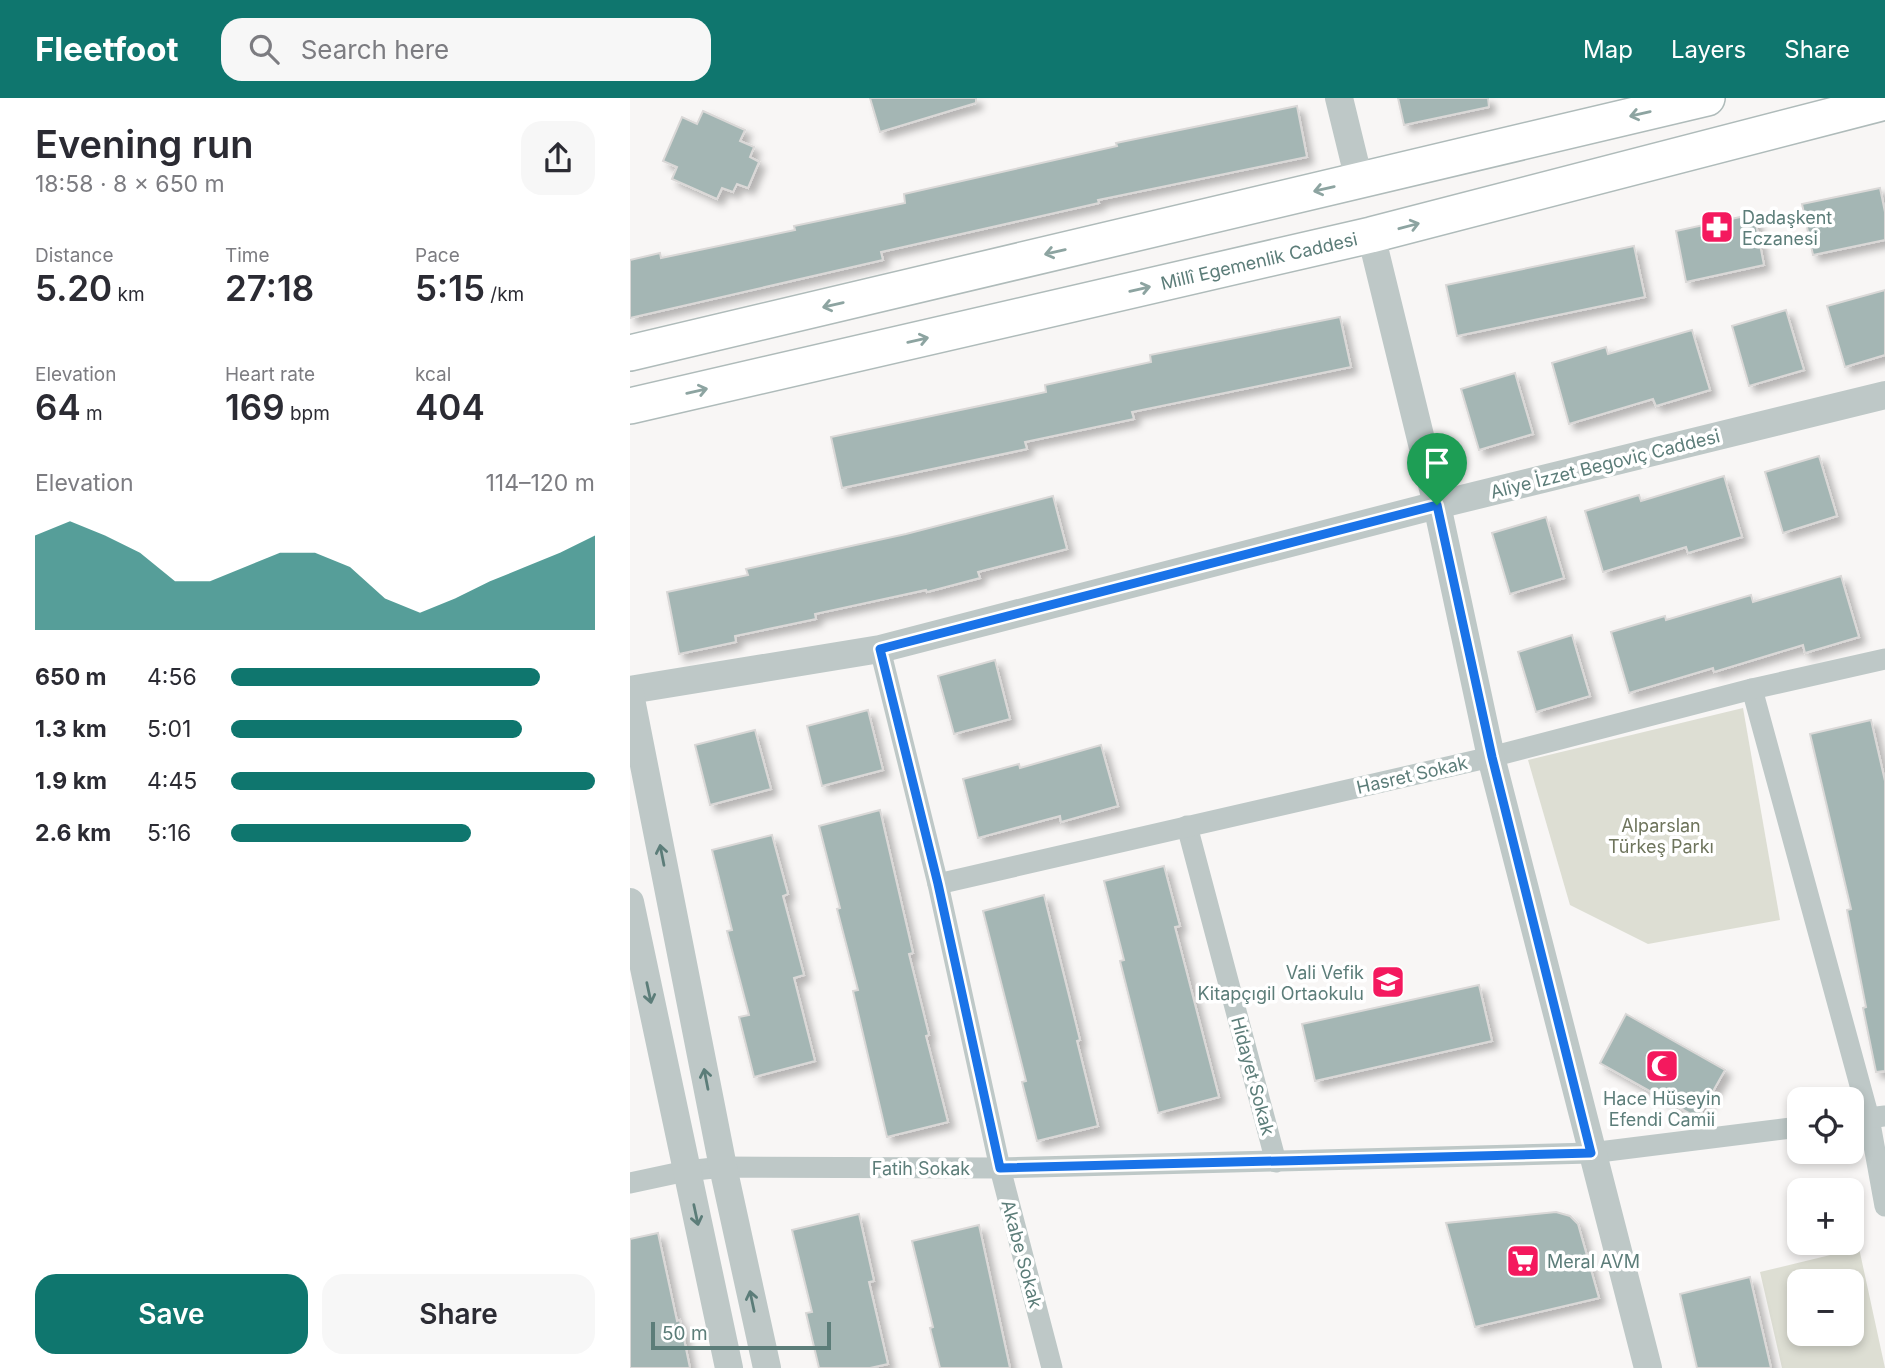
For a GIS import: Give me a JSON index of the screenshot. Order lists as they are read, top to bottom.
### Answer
{
  "streets": {
    "main road": ["Millî Egemenlik Caddesi"],
    "street": [
      "Aliye İzzet Begoviç Caddesi",
      "Hasret Sokak",
      "Hidayet Sokak",
      "Fatih Sokak",
      "Akabe Sokak"
    ]
  },
  "crossings": [
    ["Aliye İzzet Begoviç Caddesi", "Akabe Sokak"],
    ["Hasret Sokak", "Hidayet Sokak"],
    ["Hasret Sokak", "Akabe Sokak"],
    ["Hidayet Sokak", "Fatih Sokak"],
    ["Fatih Sokak", "Akabe Sokak"]
  ],
  "parks": ["Alparslan Türkeş Parkı"],
  "places": {
    "pharmacy": ["Dadaşkent Eczanesi"],
    "school or university": ["Vali Vefik Kitapçıgil Ortaokulu"],
    "mosque": ["Hace Hüseyin Efendi Camii"],
    "supermarket": ["Meral AVM"]
  },
  "scale_bar": "50 m",
  "page": {
    "header": "Fleetfoot",
    "search": "Search here",
    "nav": ["Map", "Layers", "Share"],
    "heading": ["Evening run", "18:58 · 8 × 650 m"],
    "stats": [
      ["Distance", "5.20 km"],
      ["Time", "27:18"],
      ["Pace", "5:15 /km"],
      ["Elevation", "64 m"],
      ["Heart rate", "169 bpm"],
      ["kcal", "404"]
    ],
    "chart": ["Elevation", "114–120 m"],
    "list": [
      {
        "name": "650 m",
        "note": "4:56"
      },
      {
        "name": "1.3 km",
        "note": "5:01"
      },
      {
        "name": "1.9 km",
        "note": "4:45"
      },
      {
        "name": "2.6 km",
        "note": "5:16"
      }
    ],
    "map_buttons": ["+", "−"],
    "buttons": ["Save", "Share"],
    "scale": "50 m"
  }
}
